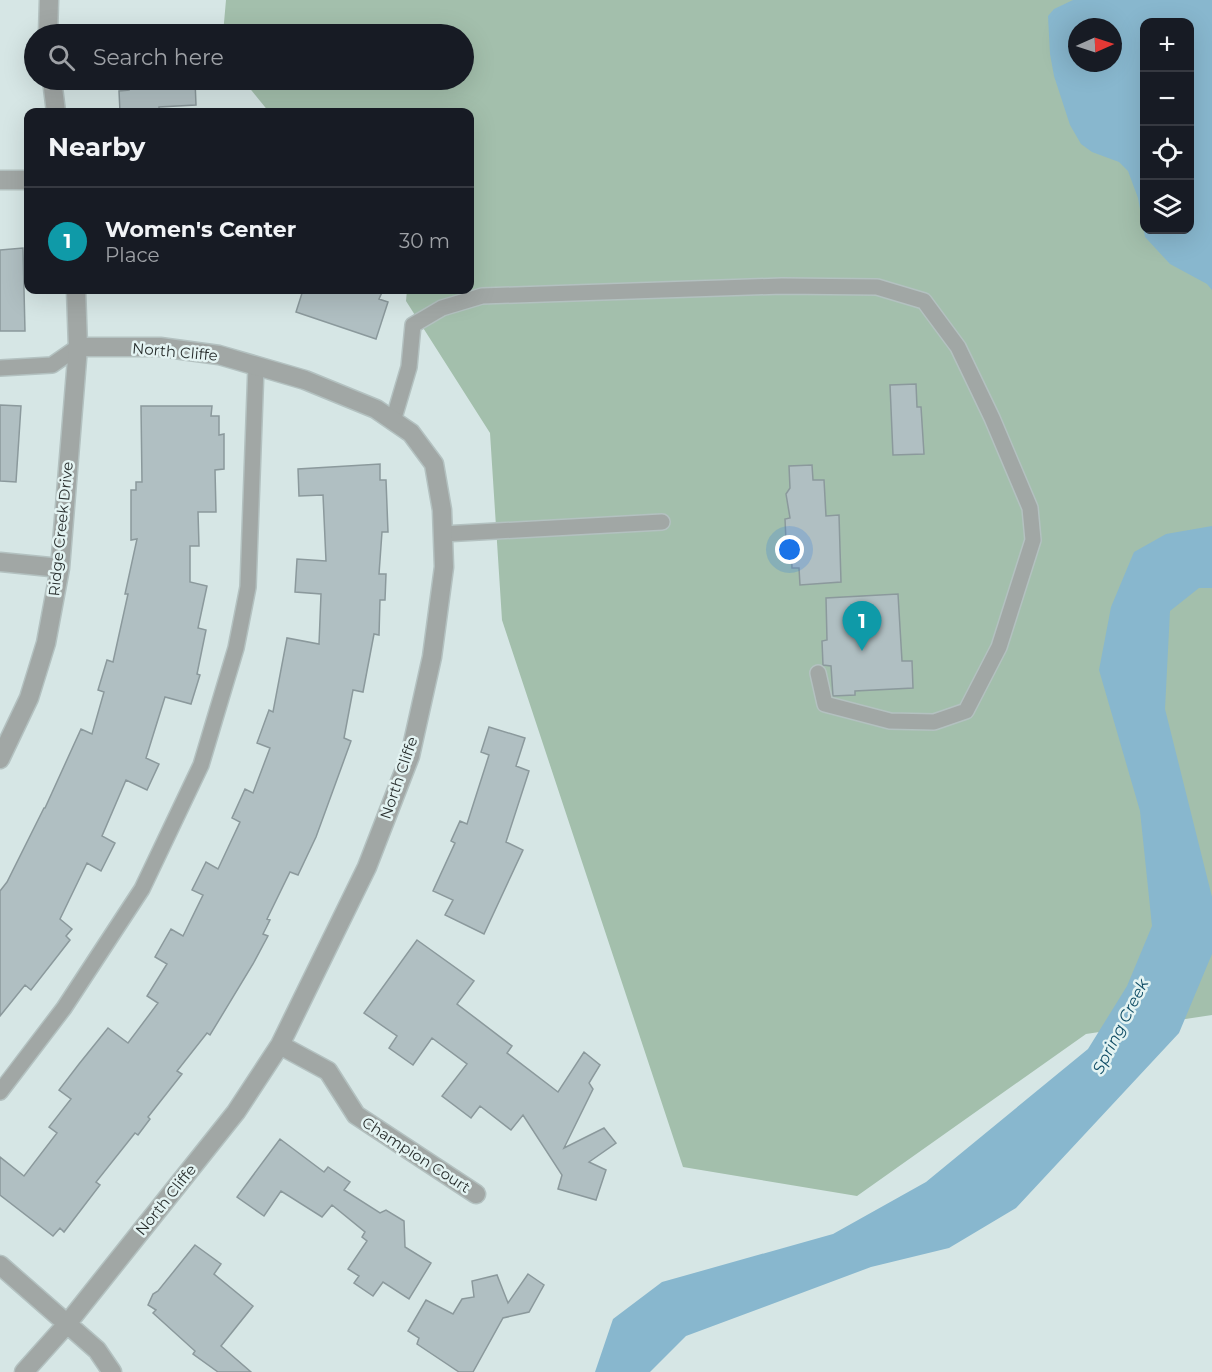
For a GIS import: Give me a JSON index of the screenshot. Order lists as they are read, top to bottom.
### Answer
{
  "streets": {
    "street": ["North Cliffe", "Ridge Creek Drive", "Champion Court"]
  },
  "crossings": [
    ["North Cliffe", "Ridge Creek Drive"],
    ["North Cliffe", "Champion Court"]
  ],
  "water": ["Spring Creek"],
  "north": "right",
  "page": {
    "map_buttons": ["+", "−"],
    "search": "Search here",
    "heading": "Nearby",
    "list": [
      {
        "mark": "1",
        "name": "Women's Center",
        "note": "Place",
        "value": "30 m"
      }
    ],
    "pins": "1"
  }
}
